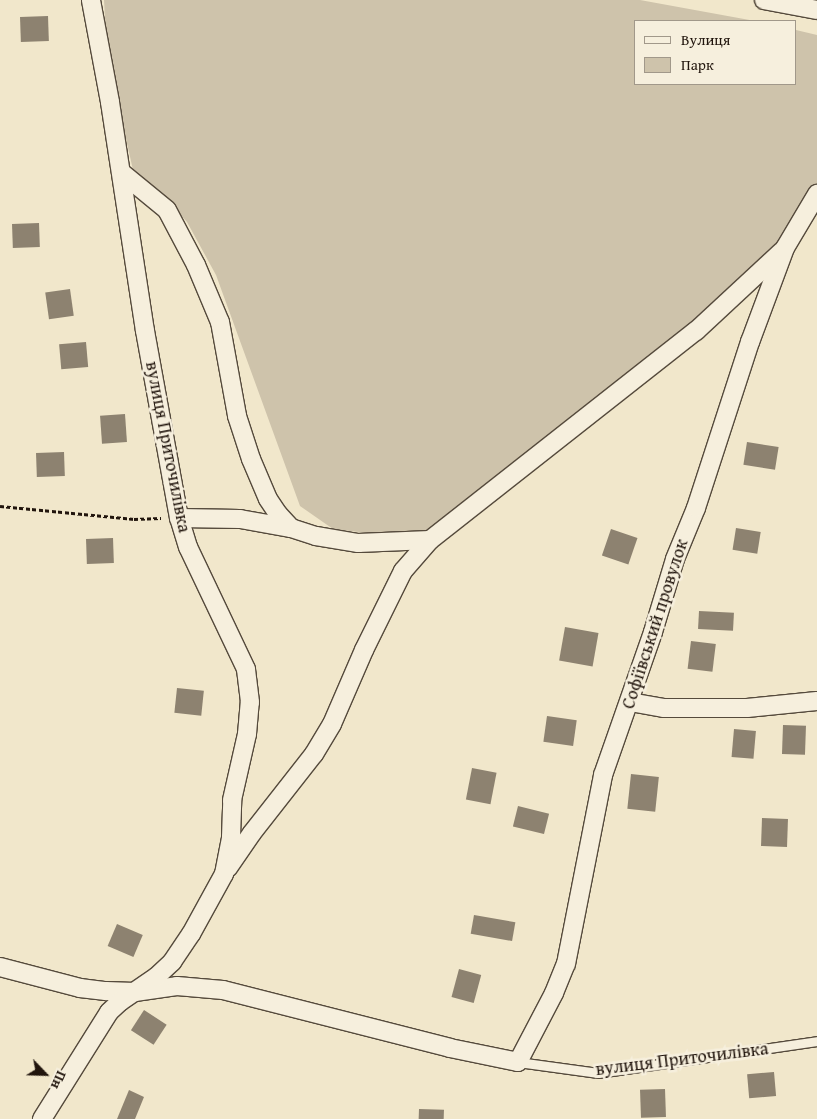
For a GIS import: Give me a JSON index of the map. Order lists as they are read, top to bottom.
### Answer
{
  "streets": {
    "street": ["вулиця Приточилівка", "Софіївський провулок"]
  },
  "crossings": [
    ["вулиця Приточилівка", "Софіївський провулок"]
  ],
  "legend": ["Вулиця", "Парк"],
  "north": "bottom right"
}
